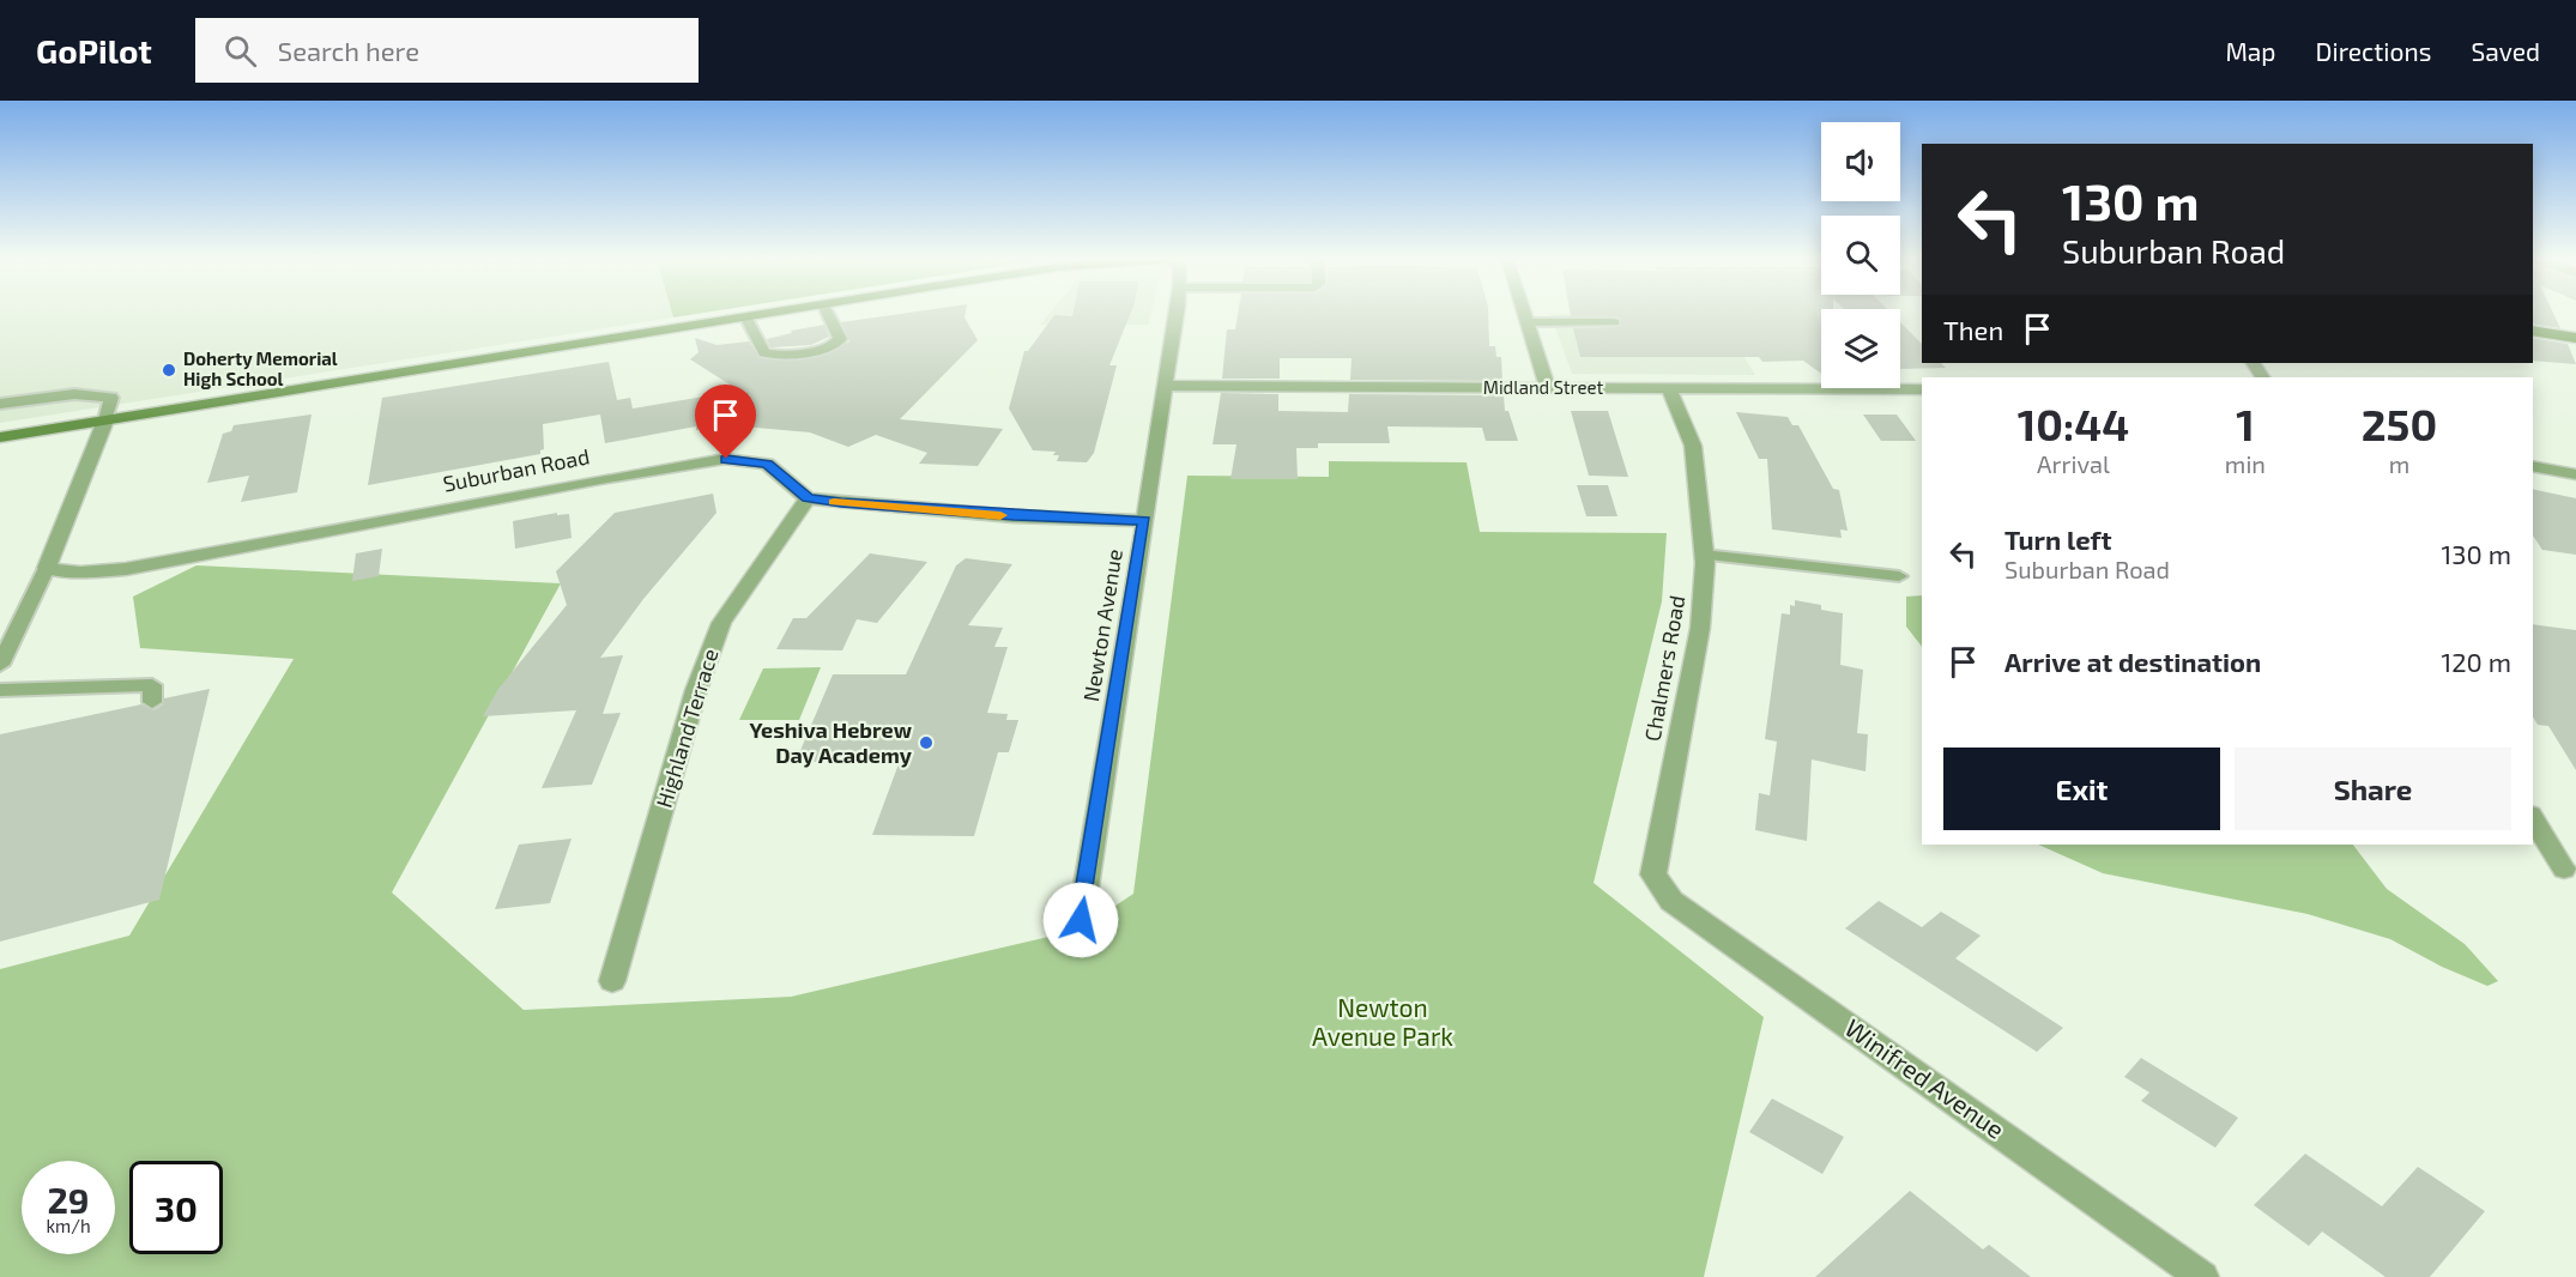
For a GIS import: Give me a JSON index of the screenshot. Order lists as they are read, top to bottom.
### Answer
{
  "streets": {
    "street": [
      "Midland Street",
      "Suburban Road",
      "Newton Avenue",
      "Chalmers Road",
      "Highland Terrace",
      "Winifred Avenue"
    ]
  },
  "crossings": [
    ["Midland Street", "Newton Avenue"],
    ["Midland Street", "Chalmers Road"],
    ["Suburban Road", "Highland Terrace"],
    ["Chalmers Road", "Winifred Avenue"]
  ],
  "parks": ["Newton Avenue Park"],
  "places": ["Doherty Memorial High School", "Yeshiva Hebrew Day Academy"],
  "page": {
    "header": "GoPilot",
    "search": "Search here",
    "nav": ["Map", "Directions", "Saved"],
    "turn": ["130 m", "Suburban Road"],
    "then": "Then",
    "eta": [
      "10:44",
      "Arrival",
      "1",
      "min",
      "250",
      "m"
    ],
    "list": [
      {
        "name": "Turn left",
        "note": "Suburban Road",
        "value": "130 m"
      },
      {
        "name": "Arrive at destination",
        "value": "120 m"
      }
    ],
    "buttons": ["Exit", "Share"],
    "speed": "29 km/h",
    "limit": "30"
  }
}
